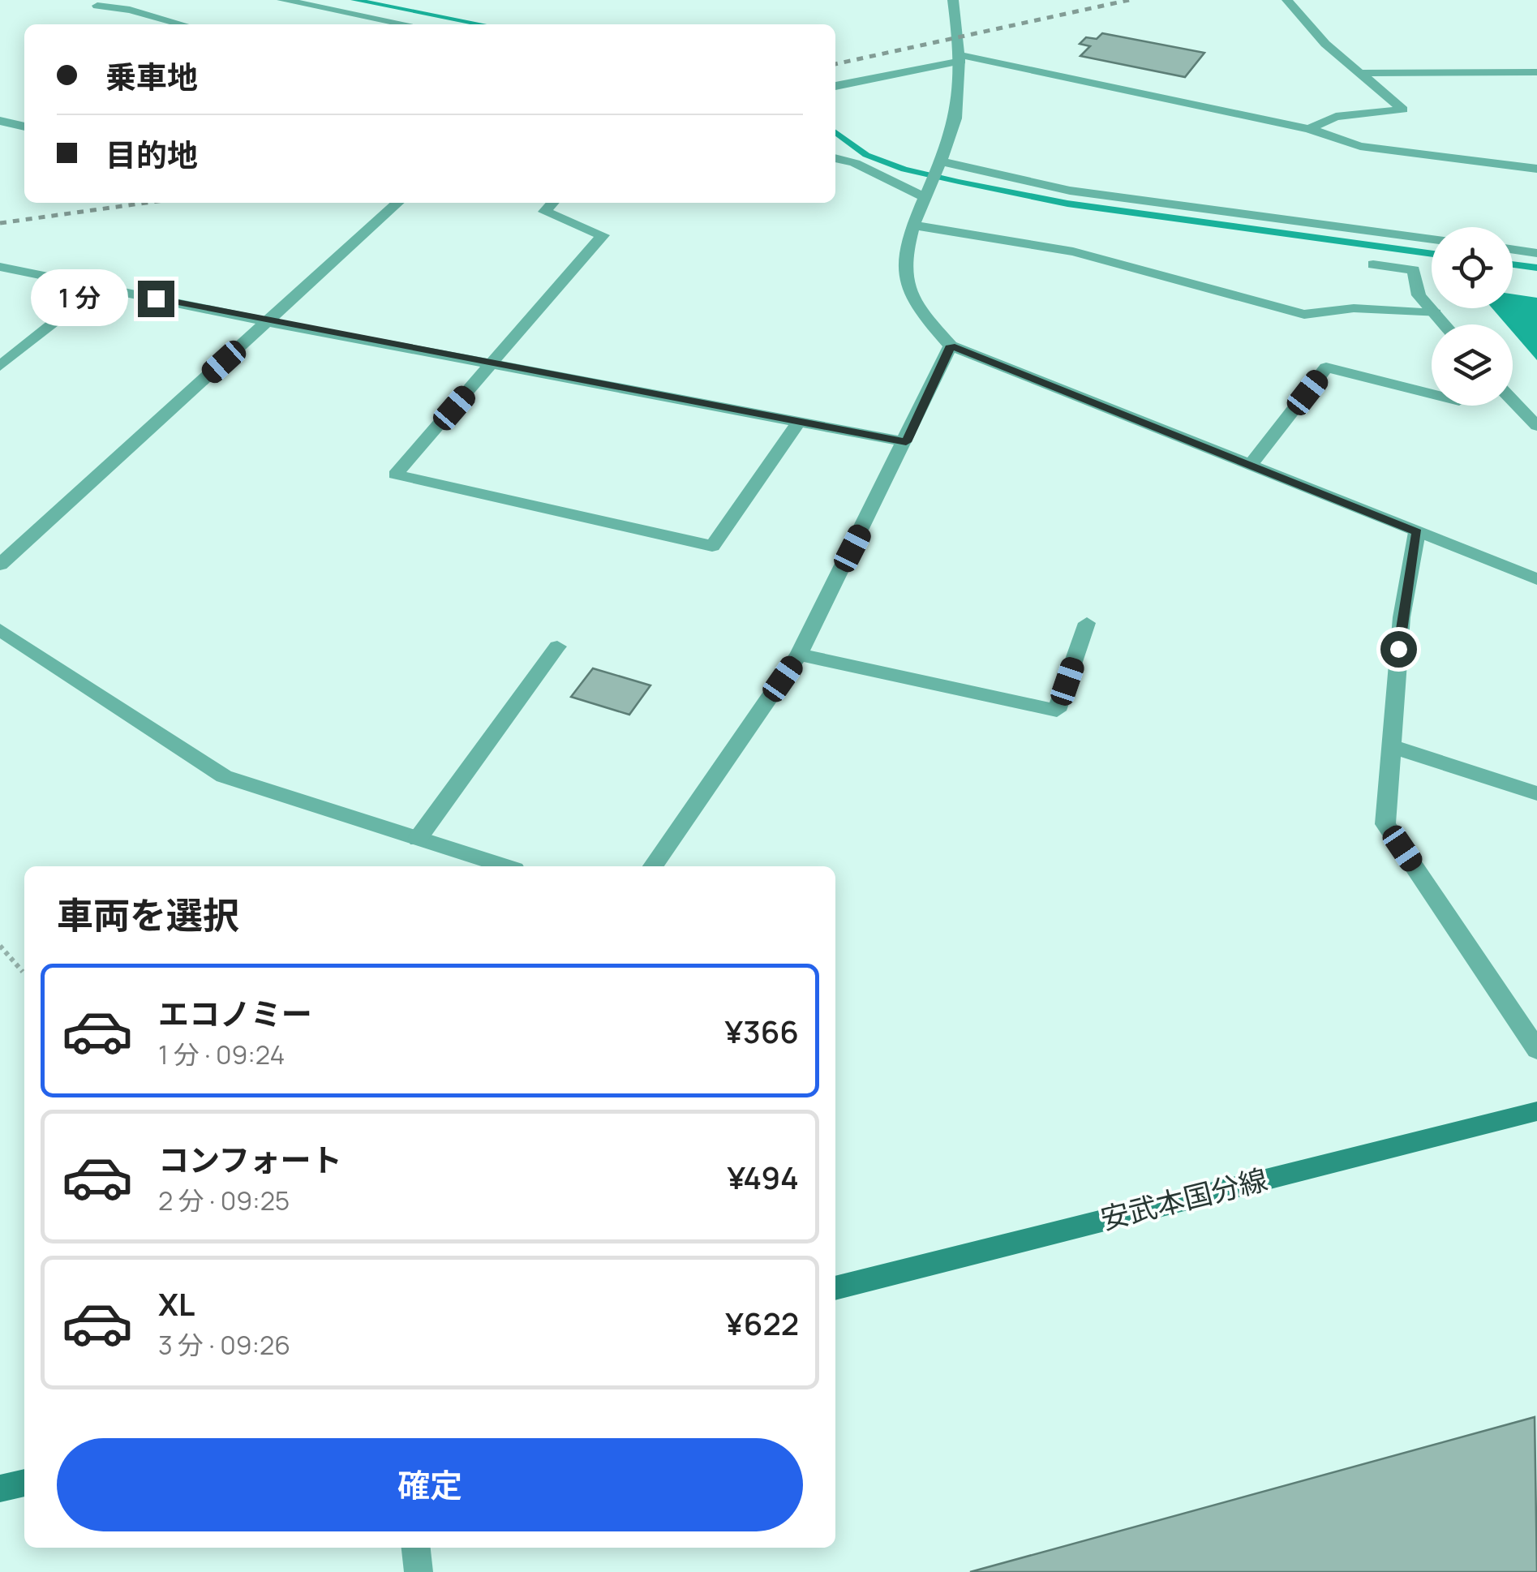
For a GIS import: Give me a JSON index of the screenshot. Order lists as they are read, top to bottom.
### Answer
{
  "streets": {
    "main road": ["安武本国分線"]
  },
  "page": {
    "banner": ["乗車地", "目的地"],
    "bubble": "1 分",
    "heading": "車両を選択",
    "list": [
      {
        "name": "エコノミー",
        "note": "1 分 · 09:24",
        "value": "¥366"
      },
      {
        "name": "コンフォート",
        "note": "2 分 · 09:25",
        "value": "¥494"
      },
      {
        "name": "XL",
        "note": "3 分 · 09:26",
        "value": "¥622"
      }
    ],
    "buttons": "確定"
  }
}
